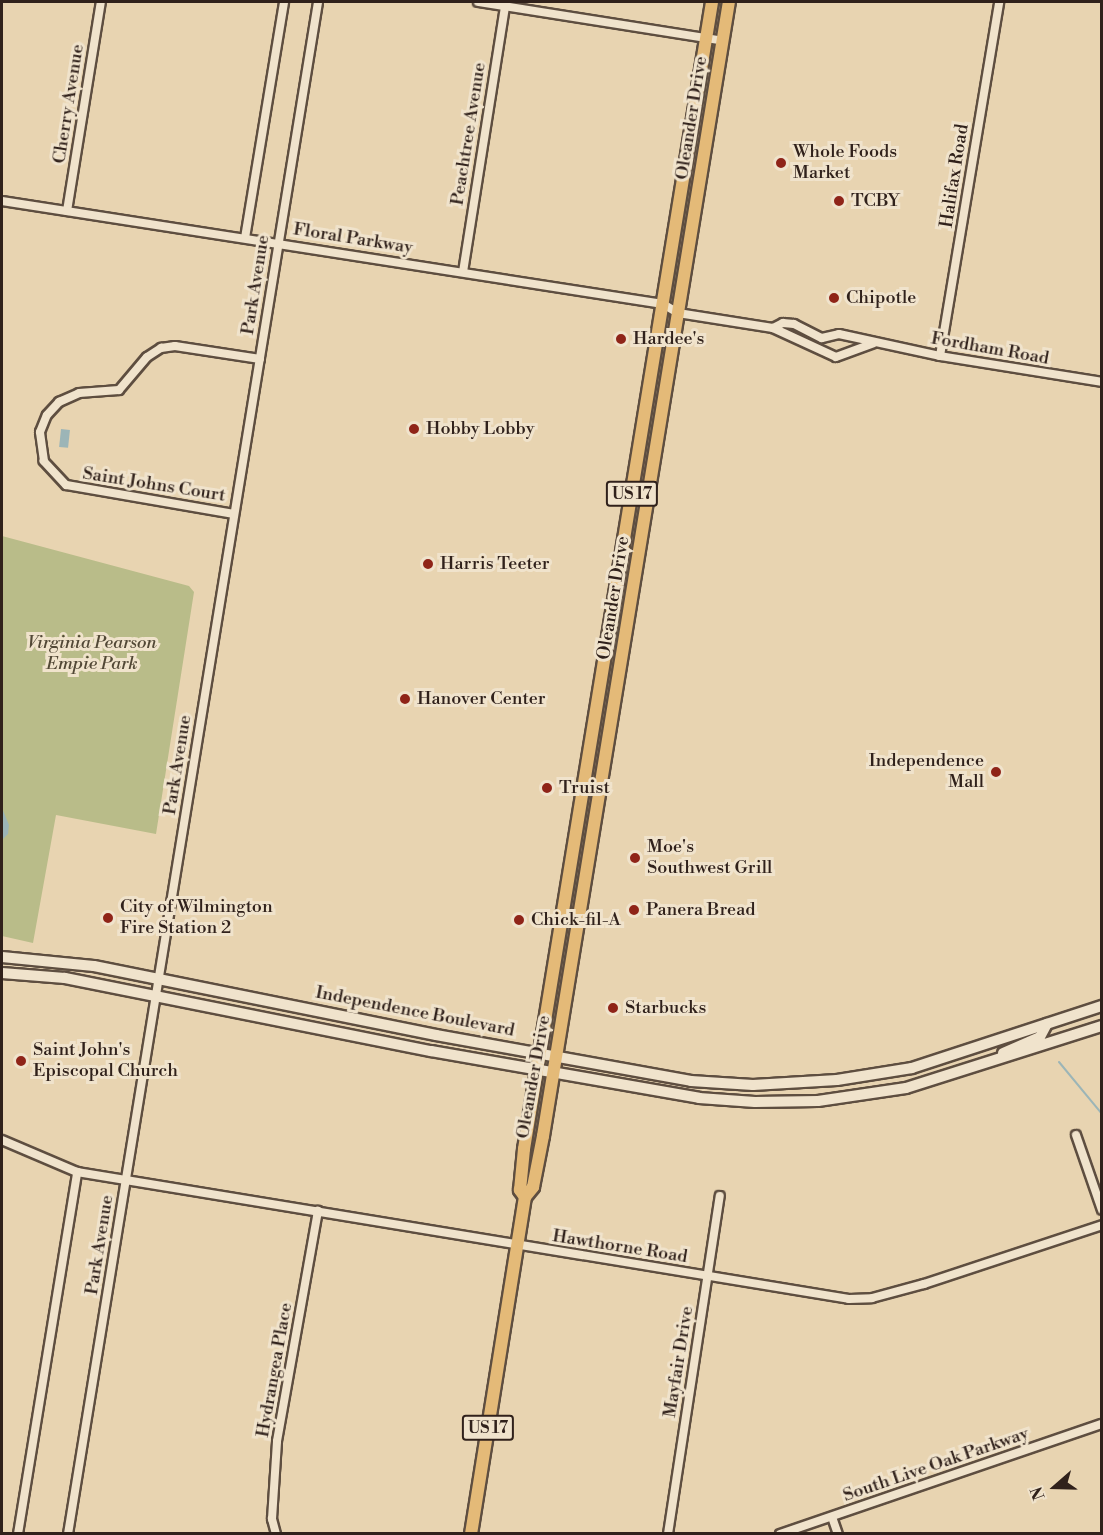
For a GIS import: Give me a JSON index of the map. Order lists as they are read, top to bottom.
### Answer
{
  "streets": {
    "main road": ["Oleander Drive", "US 17", "Independence Boulevard"],
    "street": [
      "Cherry Avenue",
      "Peachtree Avenue",
      "Halifax Road",
      "Floral Parkway",
      "Park Avenue",
      "Fordham Road",
      "Saint Johns Court",
      "Hawthorne Road",
      "Mayfair Drive",
      "Hydrangea Place",
      "South Live Oak Parkway"
    ]
  },
  "crossings": [
    ["Cherry Avenue", "Floral Parkway"],
    ["Oleander Drive", "Floral Parkway"],
    ["Oleander Drive", "Fordham Road"],
    ["Oleander Drive", "Independence Boulevard"],
    ["Oleander Drive", "Hawthorne Road"],
    ["Peachtree Avenue", "Floral Parkway"],
    ["Halifax Road", "Fordham Road"],
    ["Floral Parkway", "Park Avenue"],
    ["Floral Parkway", "Fordham Road"],
    ["Park Avenue", "Saint Johns Court"],
    ["Park Avenue", "Independence Boulevard"],
    ["Park Avenue", "Hawthorne Road"],
    ["Hawthorne Road", "Mayfair Drive"],
    ["Hawthorne Road", "Hydrangea Place"]
  ],
  "parks": ["Virginia Pearson Empie Park"],
  "places": [
    "Whole Foods Market",
    "TCBY",
    "Chipotle",
    "Hardee's",
    "Hobby Lobby",
    "Harris Teeter",
    "Hanover Center",
    "Independence Mall",
    "Truist",
    "Moe's Southwest Grill",
    "Panera Bread",
    "City of Wilmington Fire Station 2",
    "Chick-fil-A",
    "Starbucks",
    "Saint John's Episcopal Church"
  ],
  "north": "left"
}
